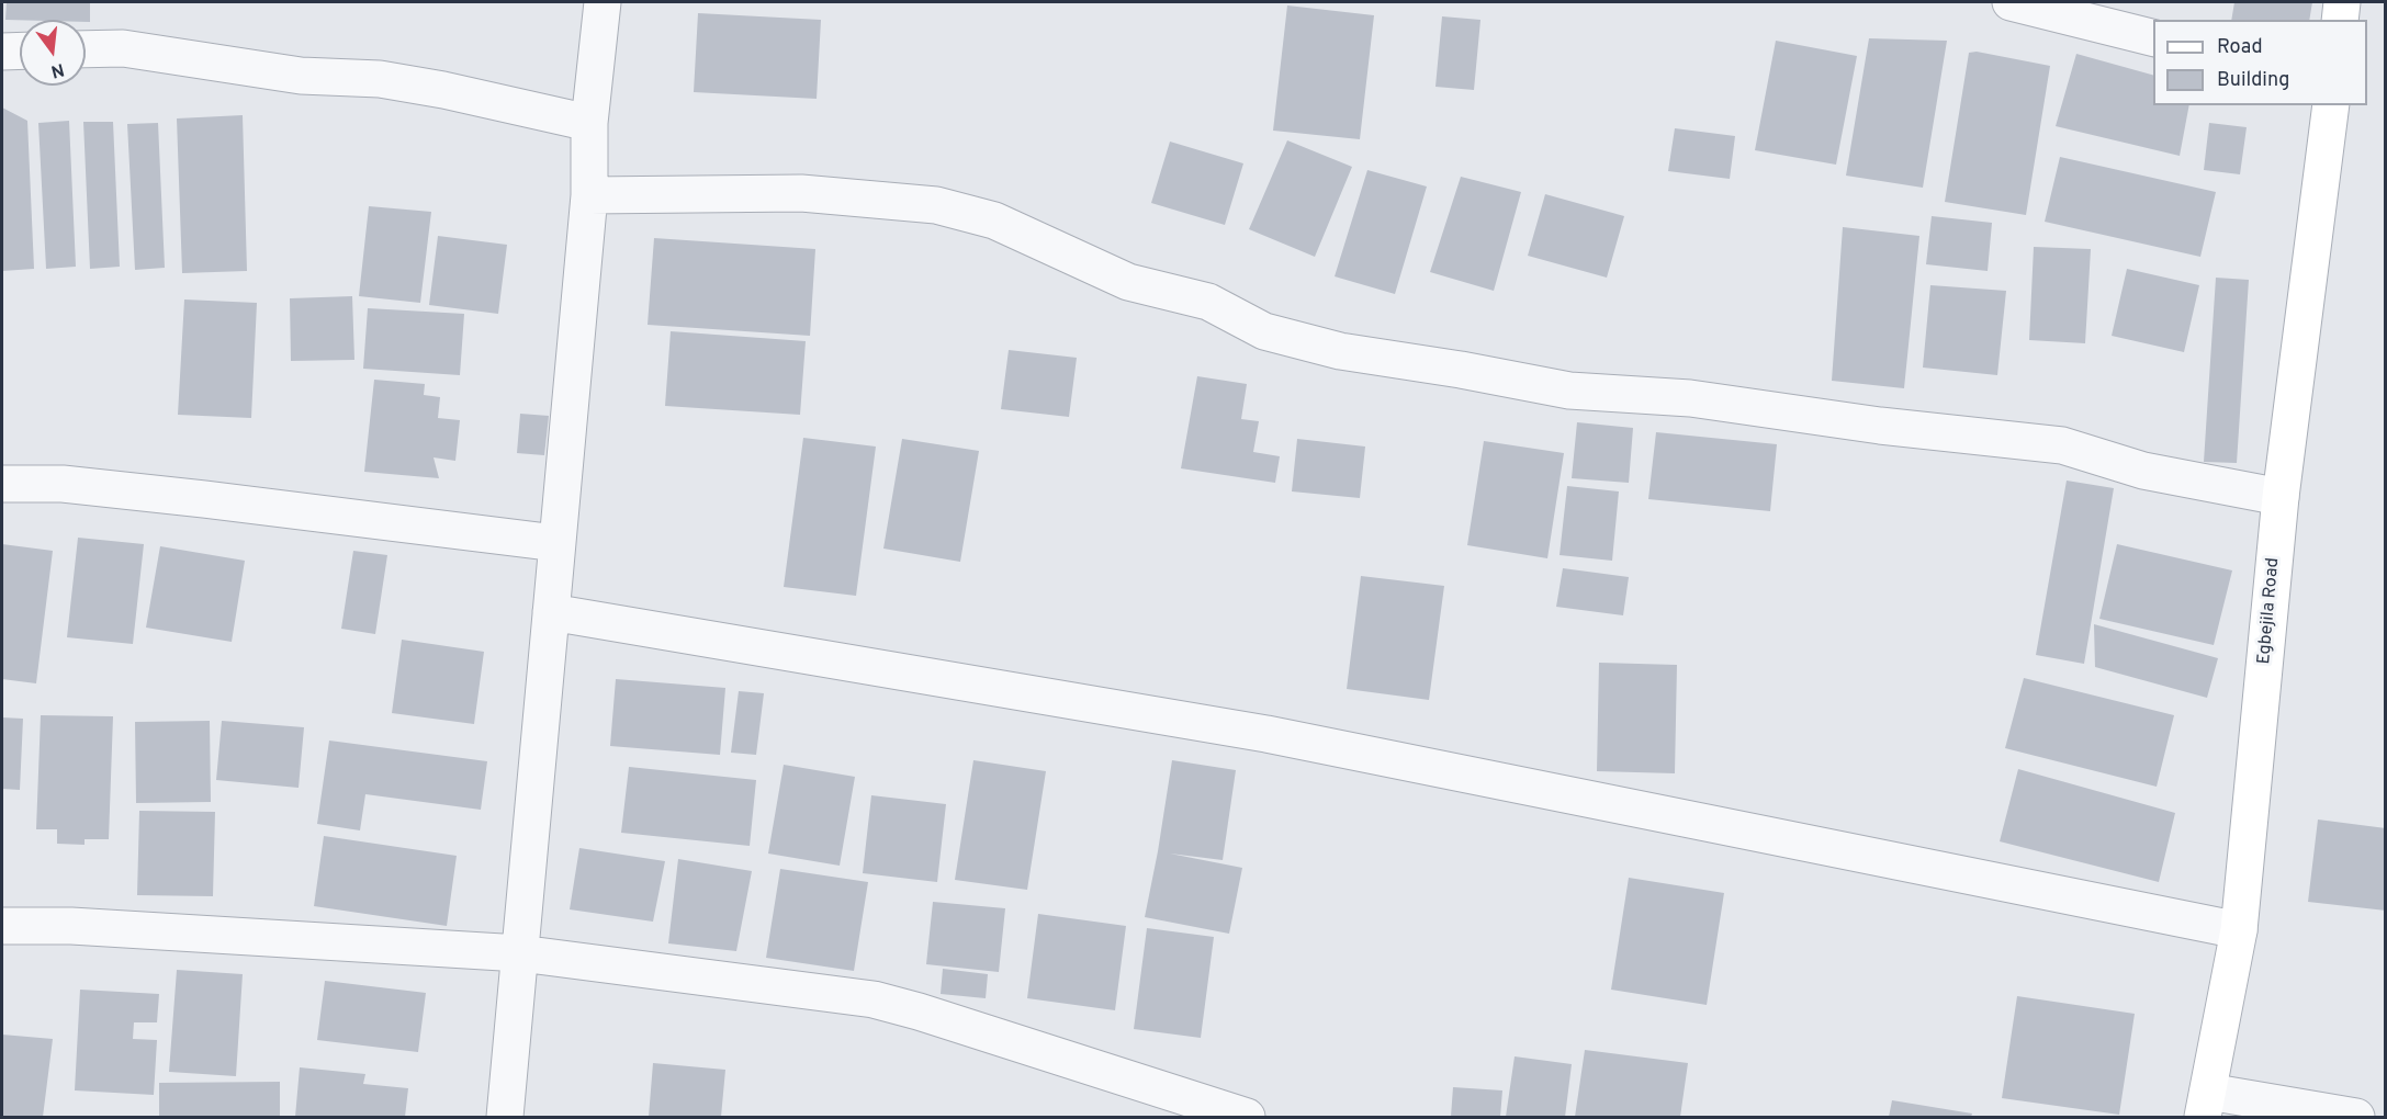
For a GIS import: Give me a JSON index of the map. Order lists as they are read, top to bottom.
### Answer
{
  "streets": {
    "street": ["Egbejila Road"]
  },
  "legend": ["Road", "Building"],
  "north": "bottom"
}
